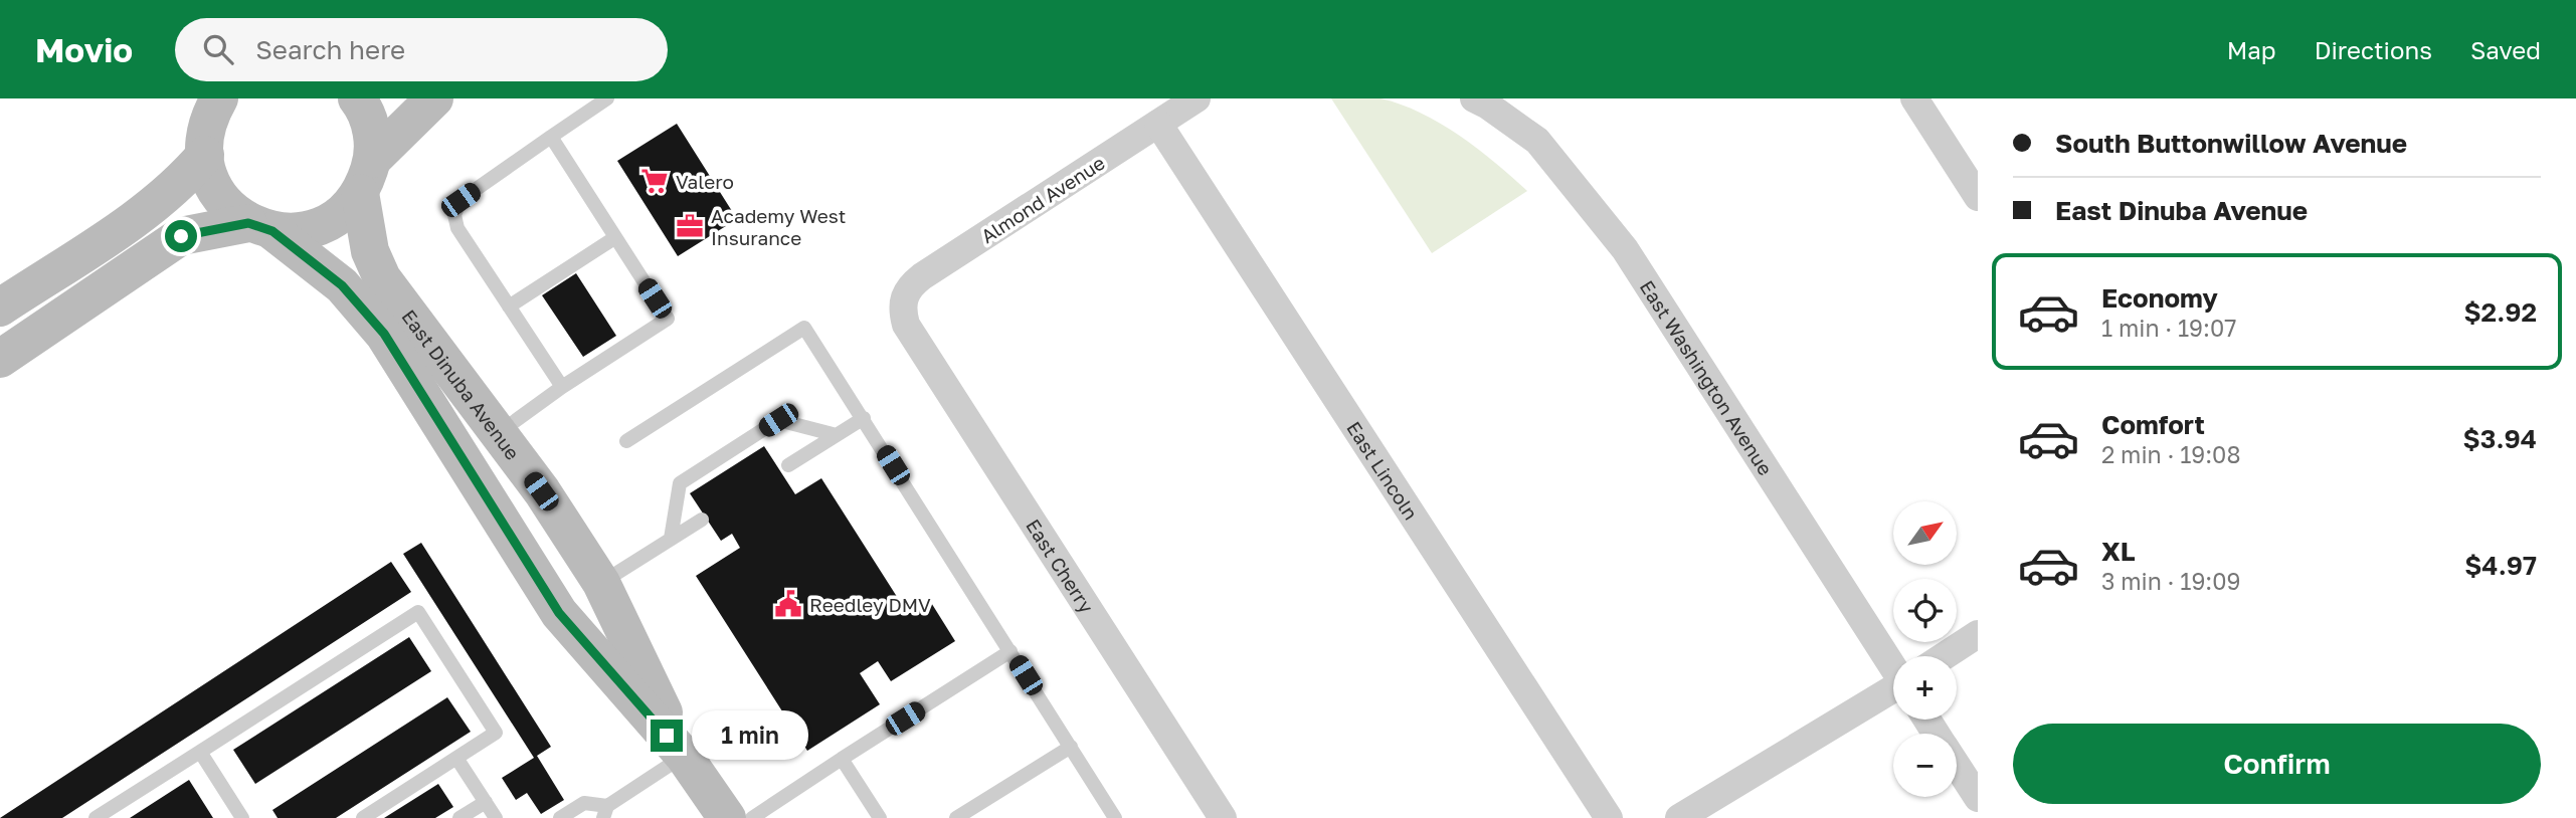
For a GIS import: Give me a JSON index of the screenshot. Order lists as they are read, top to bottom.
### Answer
{
  "streets": {
    "street": [
      "Almond Avenue",
      "East Washington Avenue",
      "East Dinuba Avenue",
      "East Lincoln",
      "East Cherry"
    ]
  },
  "crossings": [
    ["Almond Avenue", "East Lincoln"],
    ["Almond Avenue", "East Cherry"]
  ],
  "places": {
    "supermarket": ["Valero"],
    "office": ["Academy West Insurance"],
    "public building": ["Reedley DMV"]
  },
  "north": "top right",
  "page": {
    "header": "Movio",
    "search": "Search here",
    "nav": ["Map", "Directions", "Saved"],
    "banner": ["South Buttonwillow Avenue", "East Dinuba Avenue"],
    "list": [
      {
        "name": "Economy",
        "note": "1 min · 19:07",
        "value": "$2.92"
      },
      {
        "name": "Comfort",
        "note": "2 min · 19:08",
        "value": "$3.94"
      },
      {
        "name": "XL",
        "note": "3 min · 19:09",
        "value": "$4.97"
      }
    ],
    "map_buttons": ["+", "−"],
    "buttons": "Confirm",
    "bubble": "1 min"
  }
}
